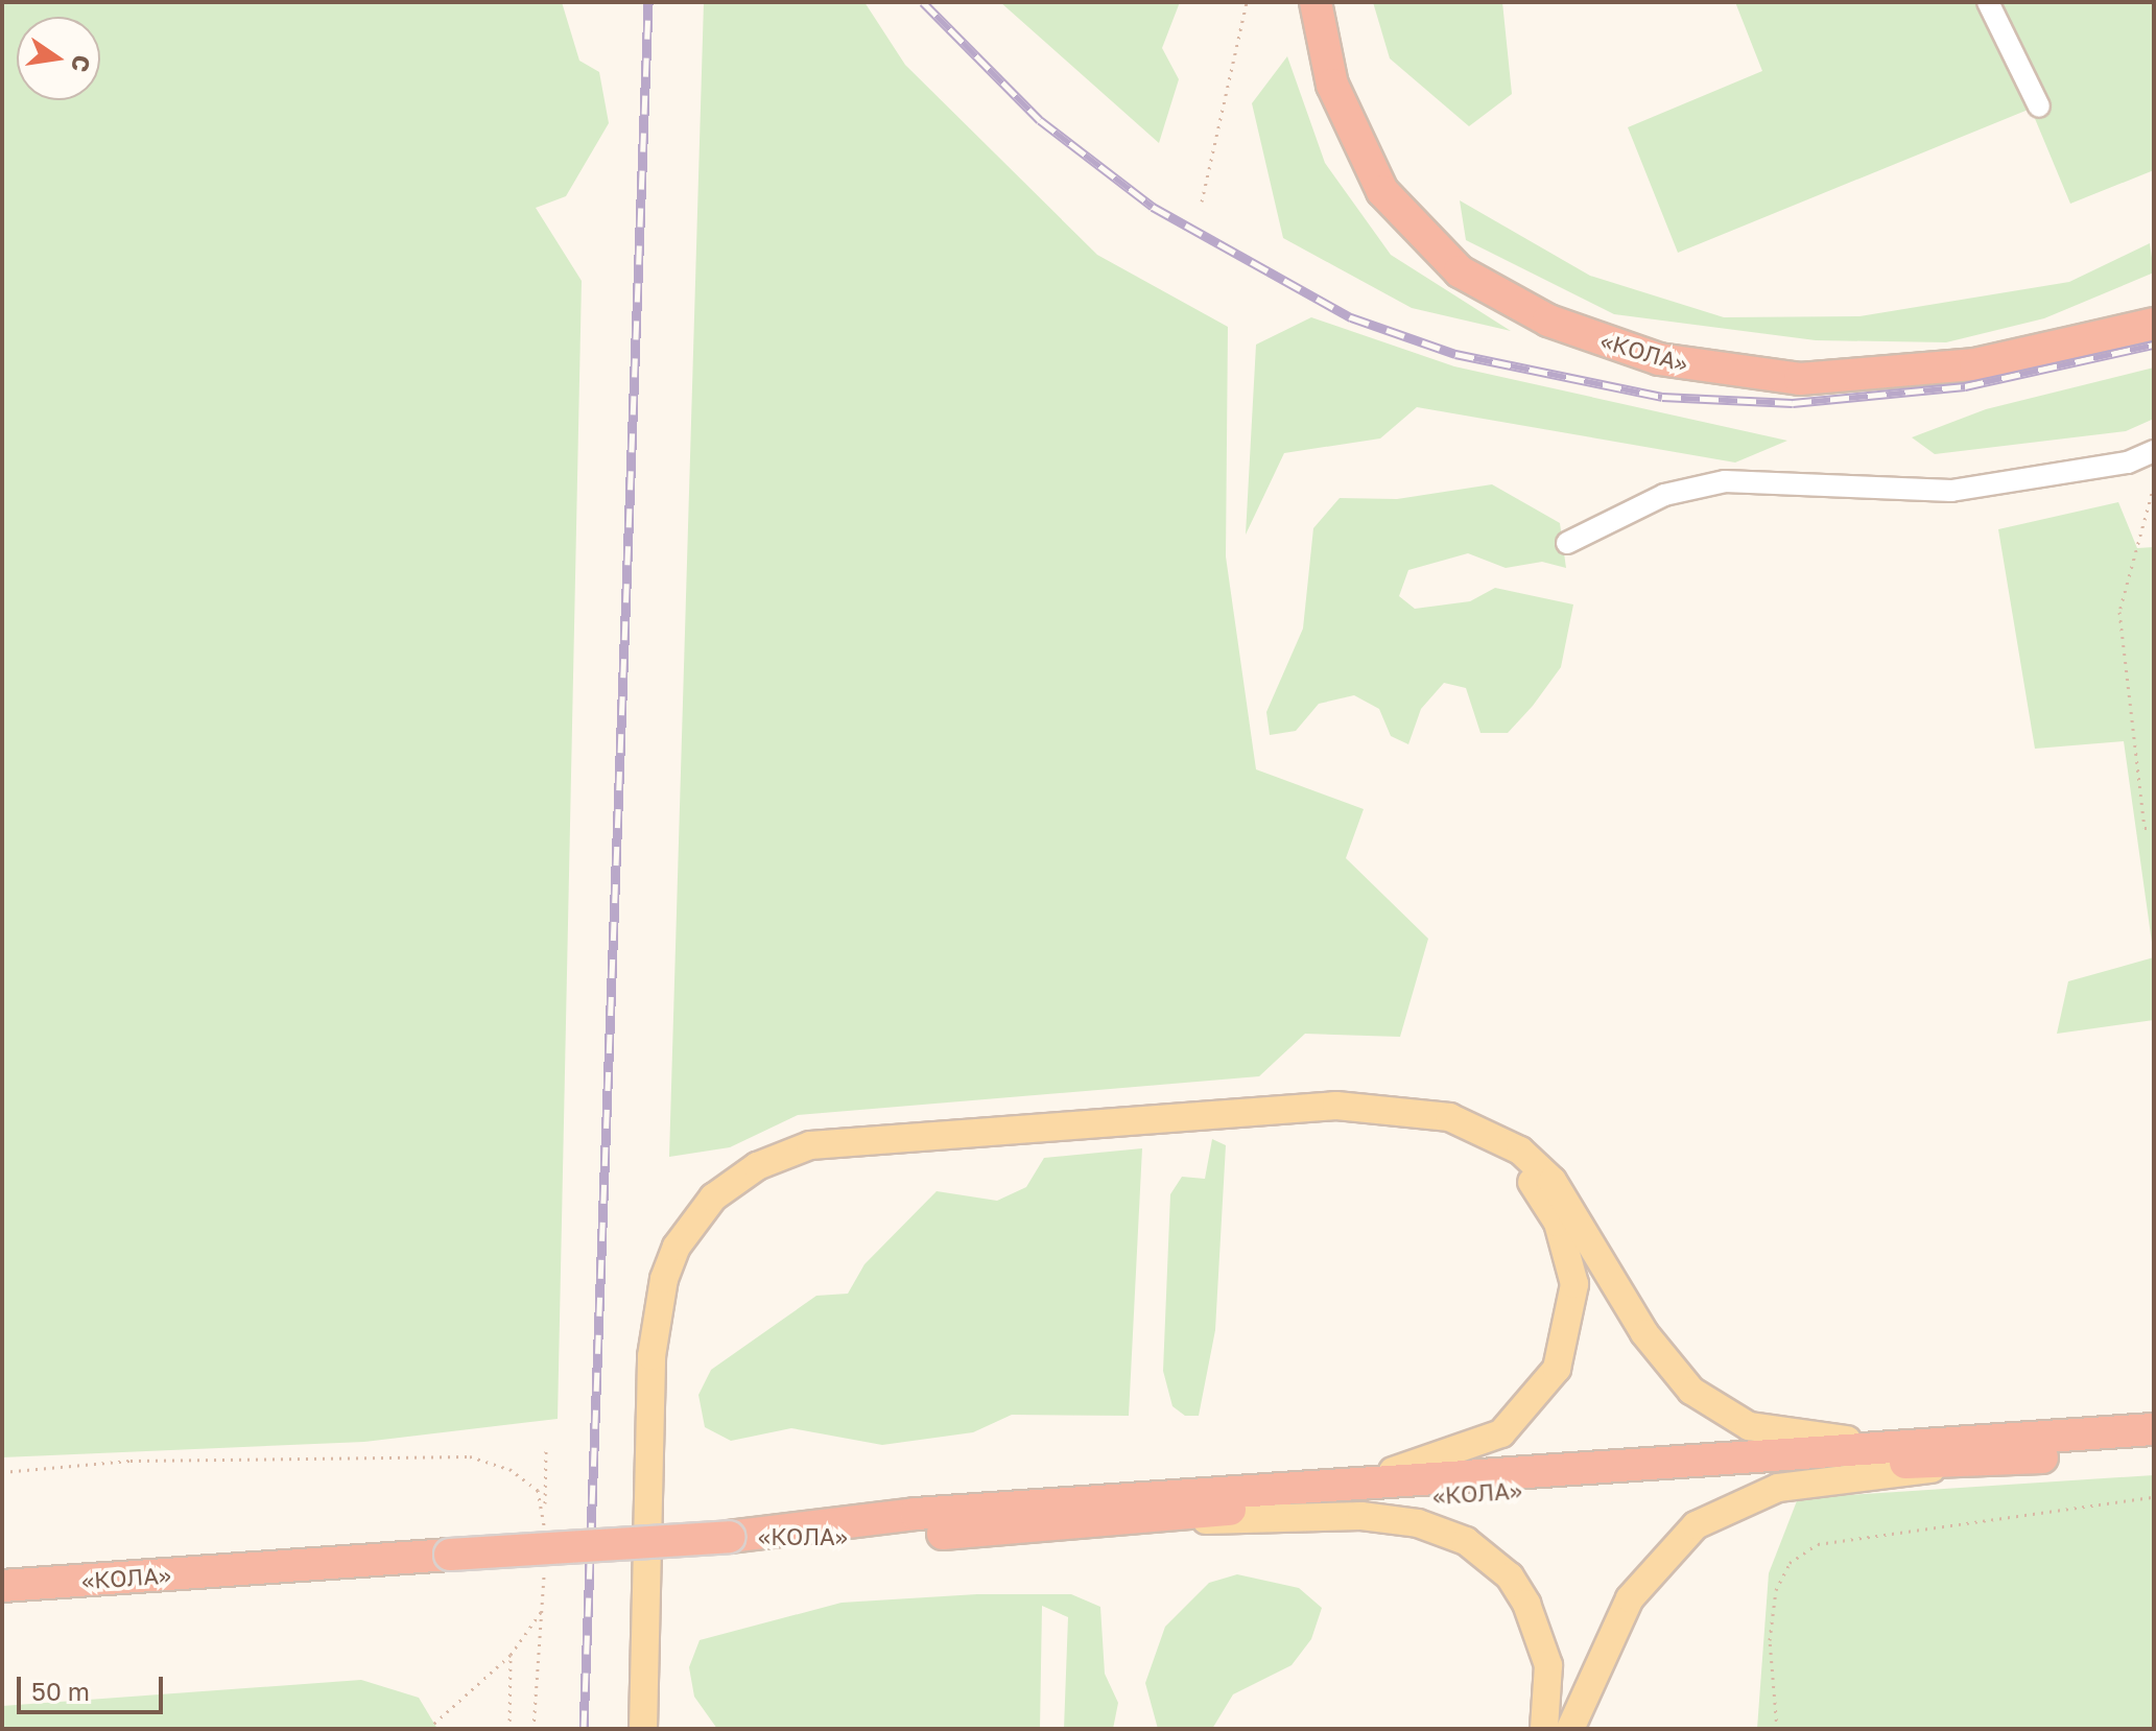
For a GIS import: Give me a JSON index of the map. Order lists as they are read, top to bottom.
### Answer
{
  "streets": {
    "highway": ["«КОЛА»"]
  },
  "scale_bar": "50 m",
  "north": "right"
}
